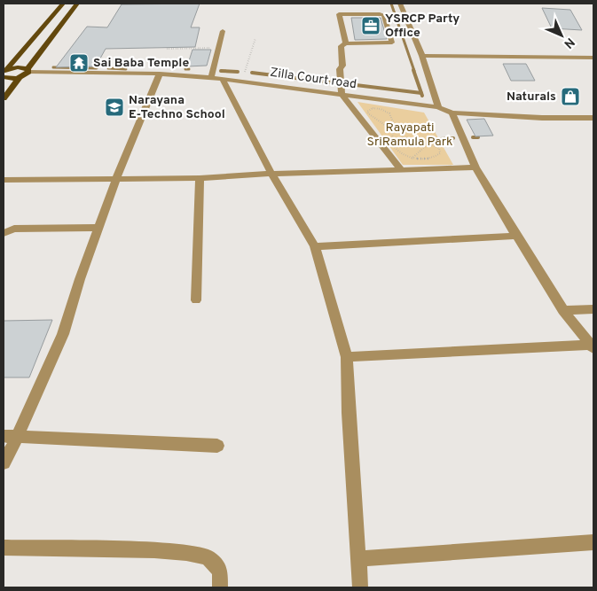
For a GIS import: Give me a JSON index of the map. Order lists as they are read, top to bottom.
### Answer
{
  "streets": {
    "street": ["Zilla Court road"]
  },
  "parks": ["Rayapati SriRamula Park"],
  "places": {
    "office": ["YSRCP Party Office"],
    "temple": ["Sai Baba Temple"],
    "shop": ["Naturals"],
    "school or university": ["Narayana E-Techno School"]
  },
  "north": "bottom right"
}
